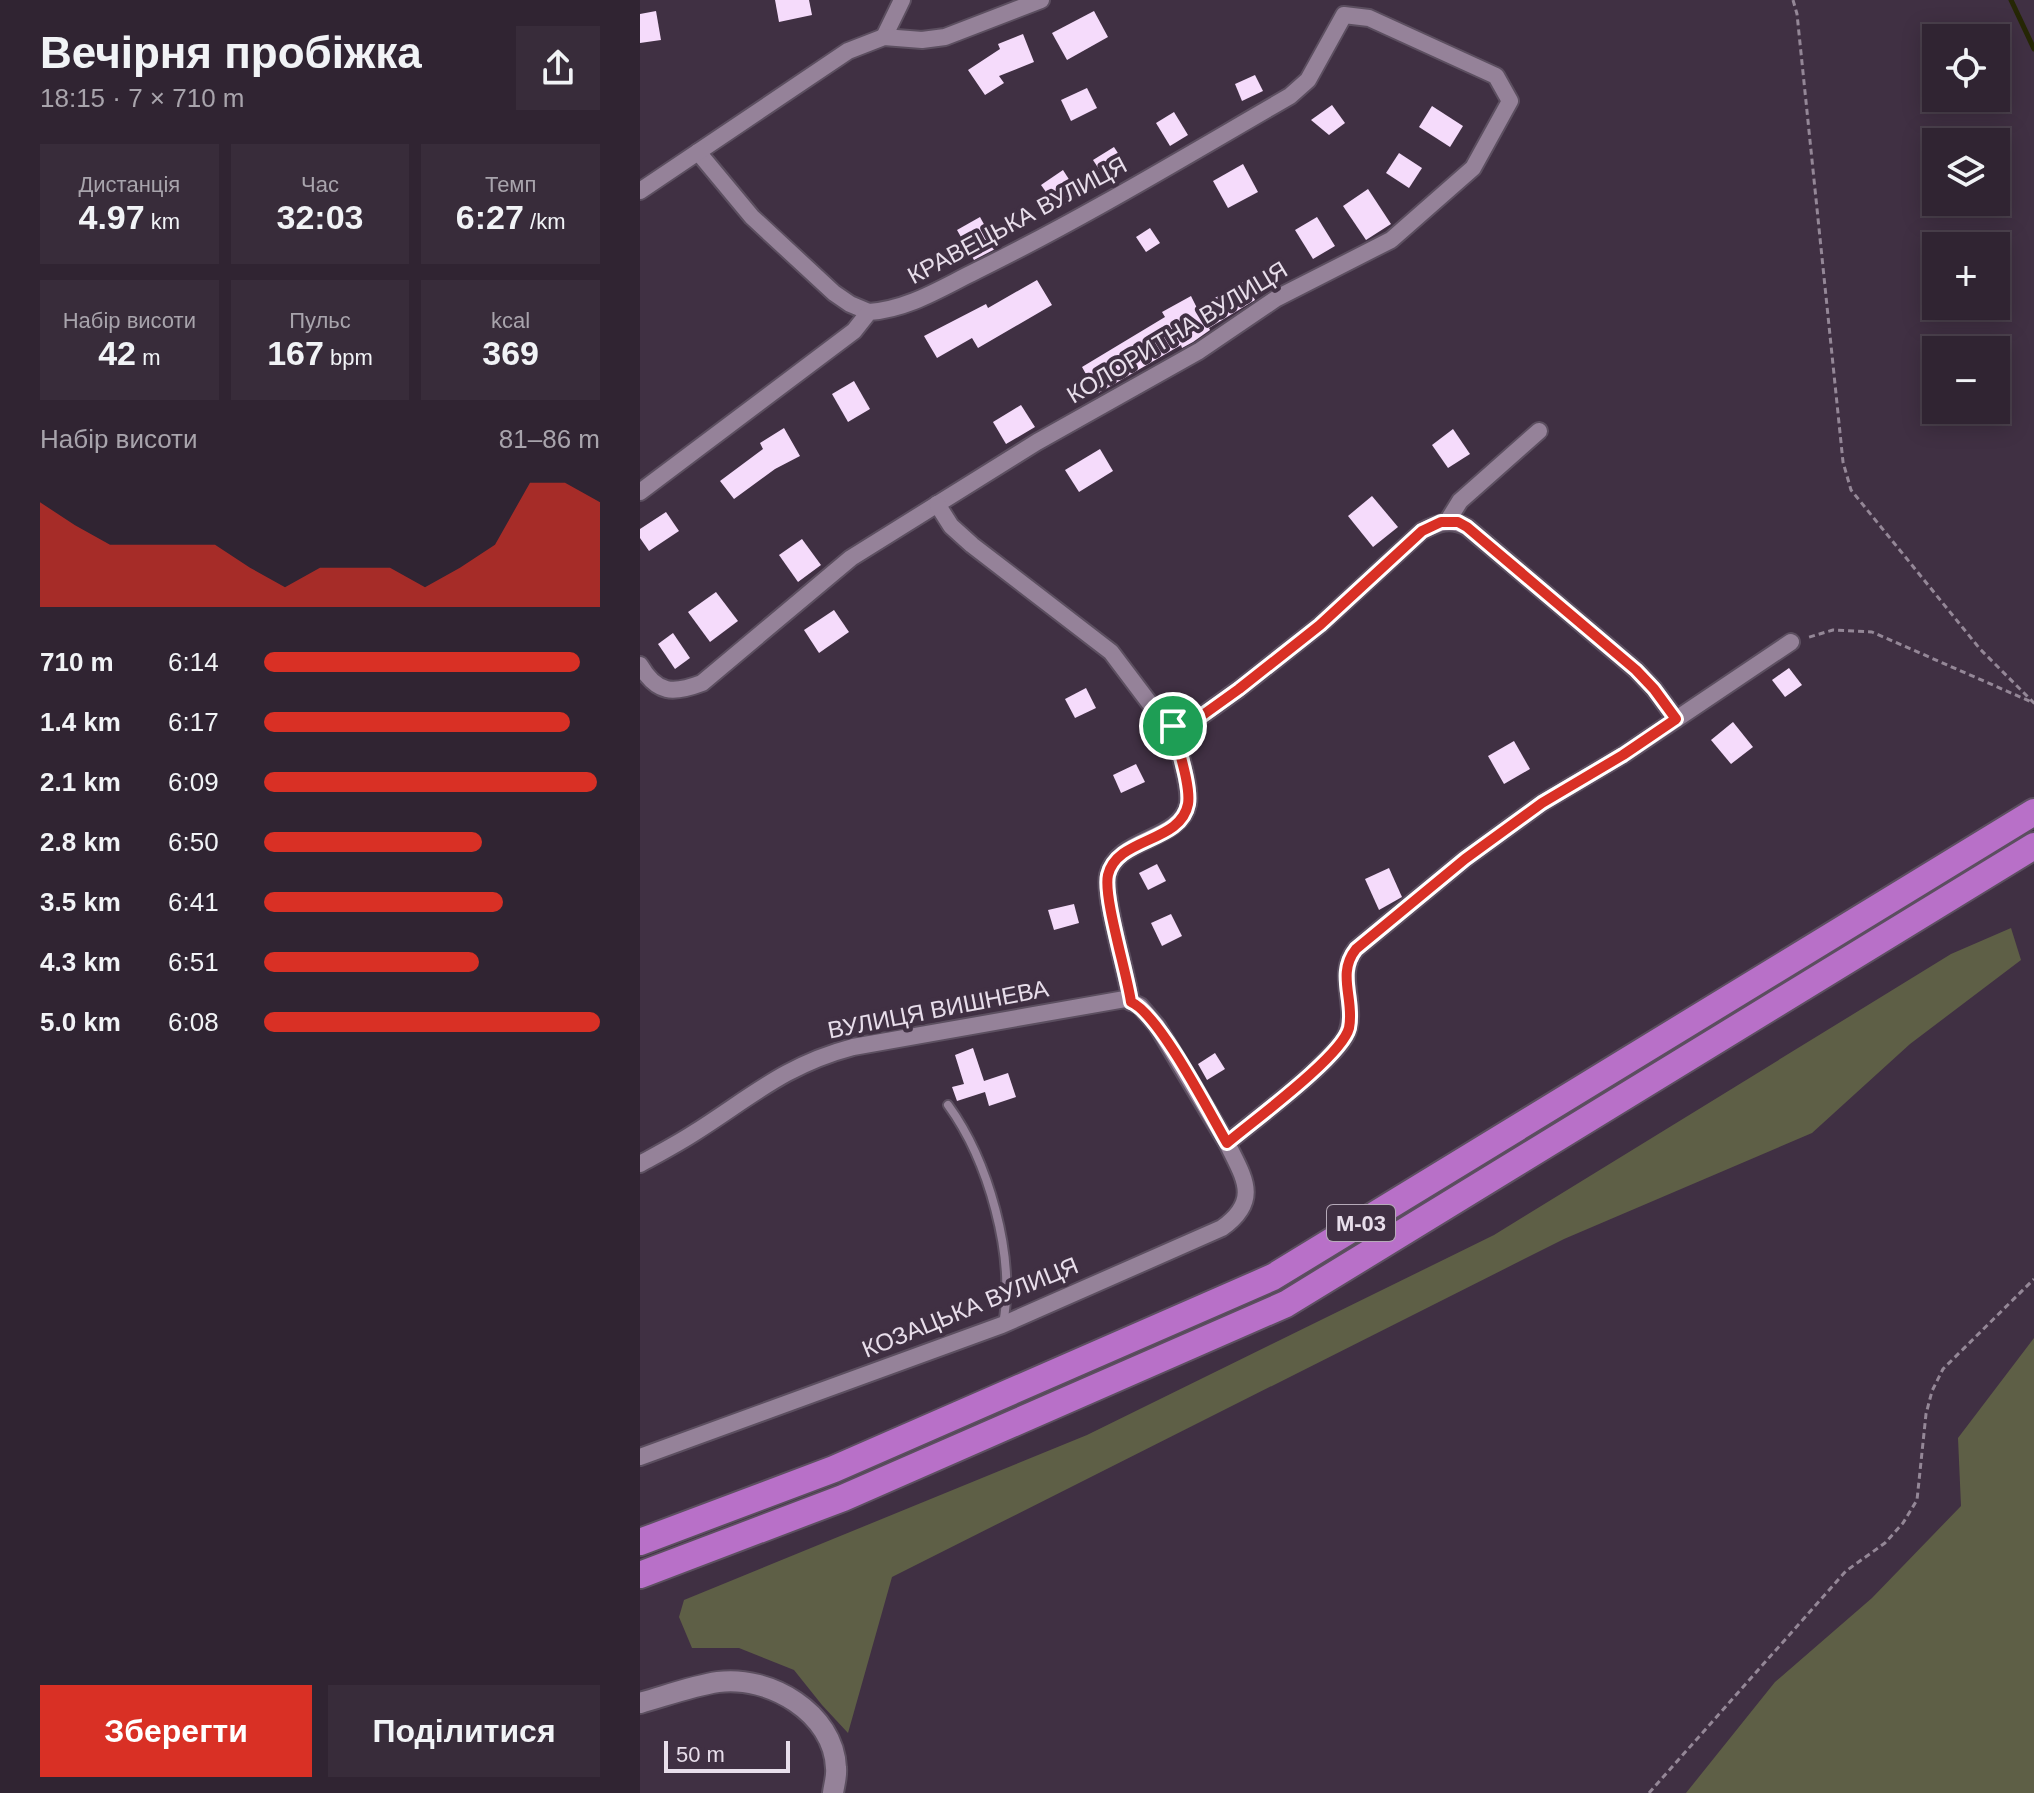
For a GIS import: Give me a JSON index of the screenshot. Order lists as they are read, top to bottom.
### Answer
{
  "streets": {
    "highway": ["М-03"],
    "street": [
      "КРАВЕЦЬКА ВУЛИЦЯ",
      "КОЛОРИТНА ВУЛИЦЯ",
      "ВУЛИЦЯ ВИШНЕВА",
      "КОЗАЦЬКА ВУЛИЦЯ"
    ]
  },
  "crossings": [
    ["КРАВЕЦЬКА ВУЛИЦЯ", "КОЛОРИТНА ВУЛИЦЯ"],
    ["ВУЛИЦЯ ВИШНЕВА", "КОЗАЦЬКА ВУЛИЦЯ"]
  ],
  "scale_bar": "50 m",
  "page": {
    "heading": ["Вечірня пробіжка", "18:15 · 7 × 710 m"],
    "map_buttons": ["+", "−"],
    "stats": [
      ["Дистанція", "4.97 km"],
      ["Час", "32:03"],
      ["Темп", "6:27 /km"],
      ["Набір висоти", "42 m"],
      ["Пульс", "167 bpm"],
      ["kcal", "369"]
    ],
    "chart": ["Набір висоти", "81–86 m"],
    "list": [
      {
        "name": "710 m",
        "note": "6:14"
      },
      {
        "name": "1.4 km",
        "note": "6:17"
      },
      {
        "name": "2.1 km",
        "note": "6:09"
      },
      {
        "name": "2.8 km",
        "note": "6:50"
      },
      {
        "name": "3.5 km",
        "note": "6:41"
      },
      {
        "name": "4.3 km",
        "note": "6:51"
      },
      {
        "name": "5.0 km",
        "note": "6:08"
      }
    ],
    "buttons": ["Зберегти", "Поділитися"],
    "scale": "50 m"
  }
}
